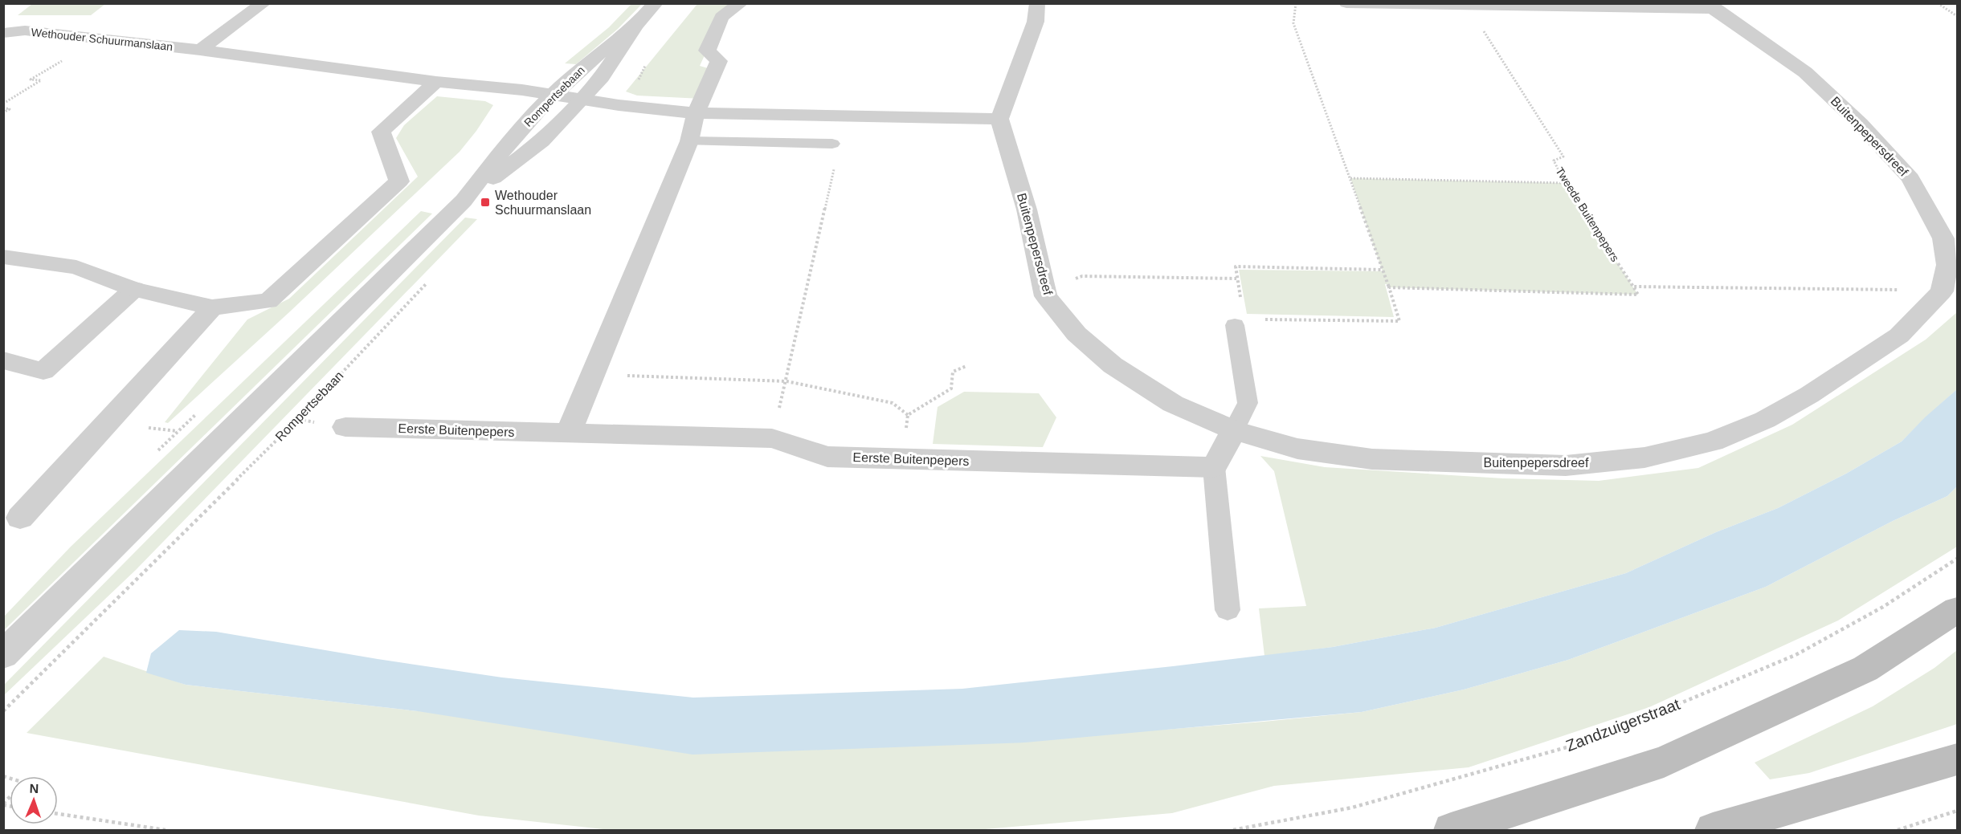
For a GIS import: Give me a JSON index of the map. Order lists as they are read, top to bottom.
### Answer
{
  "streets": {
    "street": [
      "Wethouder Schuurmanslaan",
      "Rompertsebaan",
      "Buitenpepersdreef",
      "Eerste Buitenpepers"
    ],
    "path": ["Tweede Buitenpepers", "Zandzuigerstraat"]
  },
  "crossings": [
    ["Wethouder Schuurmanslaan", "Rompertsebaan"]
  ],
  "places": {
    "transit": ["Wethouder Schuurmanslaan"]
  },
  "north": "top"
}
